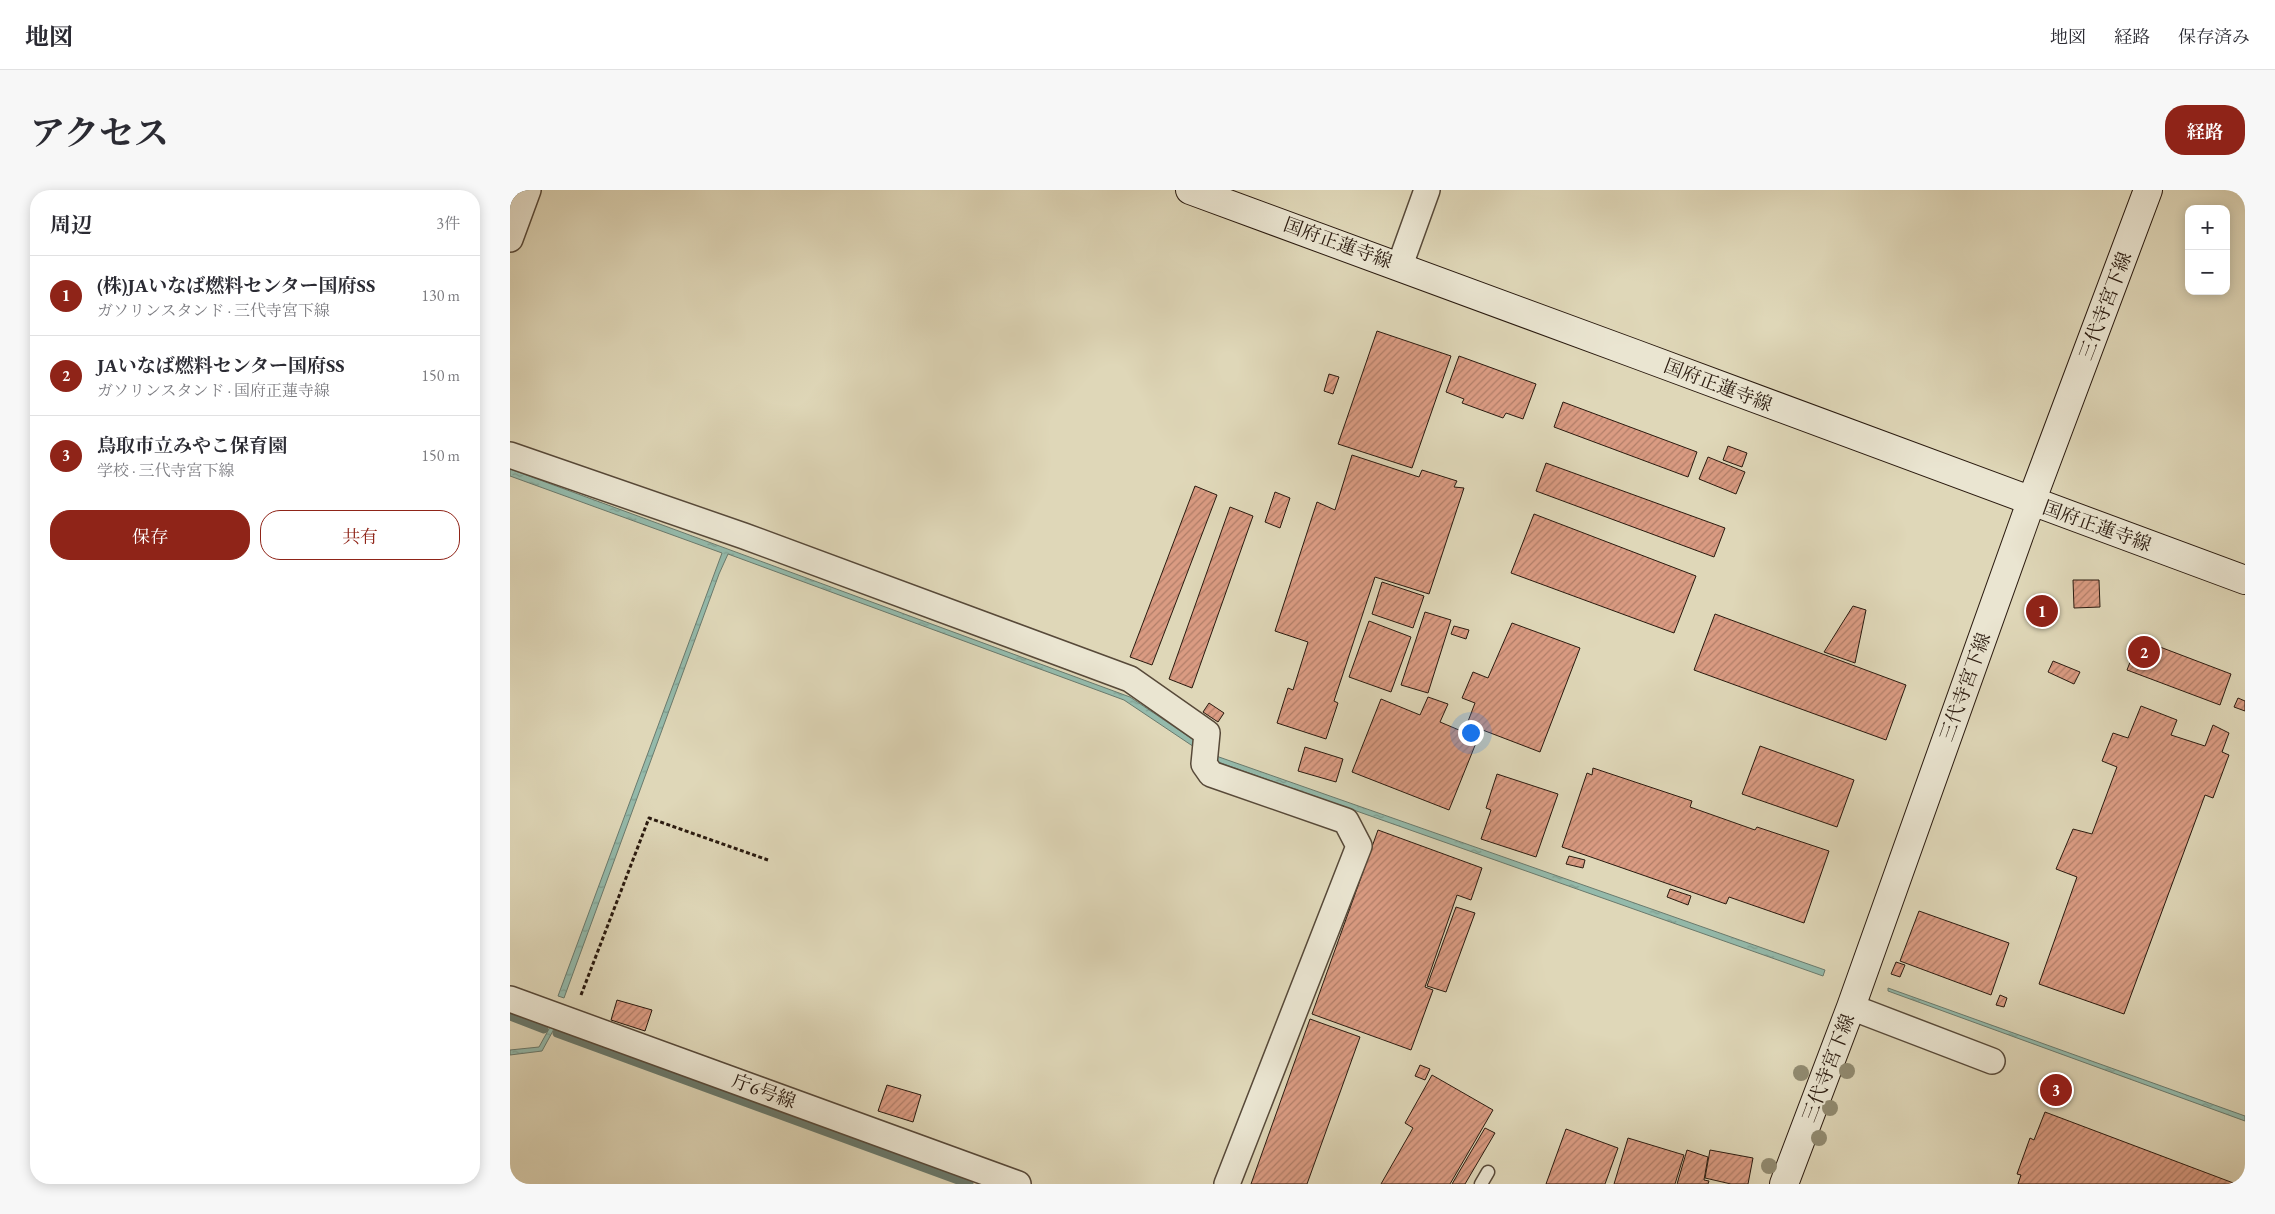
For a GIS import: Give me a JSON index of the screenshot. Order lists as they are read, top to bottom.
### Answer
{
  "streets": {
    "main road": ["国府正蓮寺線", "三代寺宮下線"],
    "street": ["庁6号線"]
  },
  "crossings": [
    ["国府正蓮寺線", "三代寺宮下線"]
  ],
  "page": {
    "header": "地図",
    "nav": ["地図", "経路", "保存済み"],
    "title": "アクセス",
    "buttons": [
      "経路",
      ["保存", "共有"]
    ],
    "heading": ["周辺", "3件"],
    "map_buttons": ["+", "−"],
    "list": [
      {
        "mark": "1",
        "name": "(株)JAいなば燃料センター国府SS",
        "note": "ガソリンスタンド · 三代寺宮下線",
        "value": "130 m"
      },
      {
        "mark": "2",
        "name": "JAいなば燃料センター国府SS",
        "note": "ガソリンスタンド · 国府正蓮寺線",
        "value": "150 m"
      },
      {
        "mark": "3",
        "name": "鳥取市立みやこ保育園",
        "note": "学校 · 三代寺宮下線",
        "value": "150 m"
      }
    ],
    "pins": ["1", "2", "3"]
  }
}
